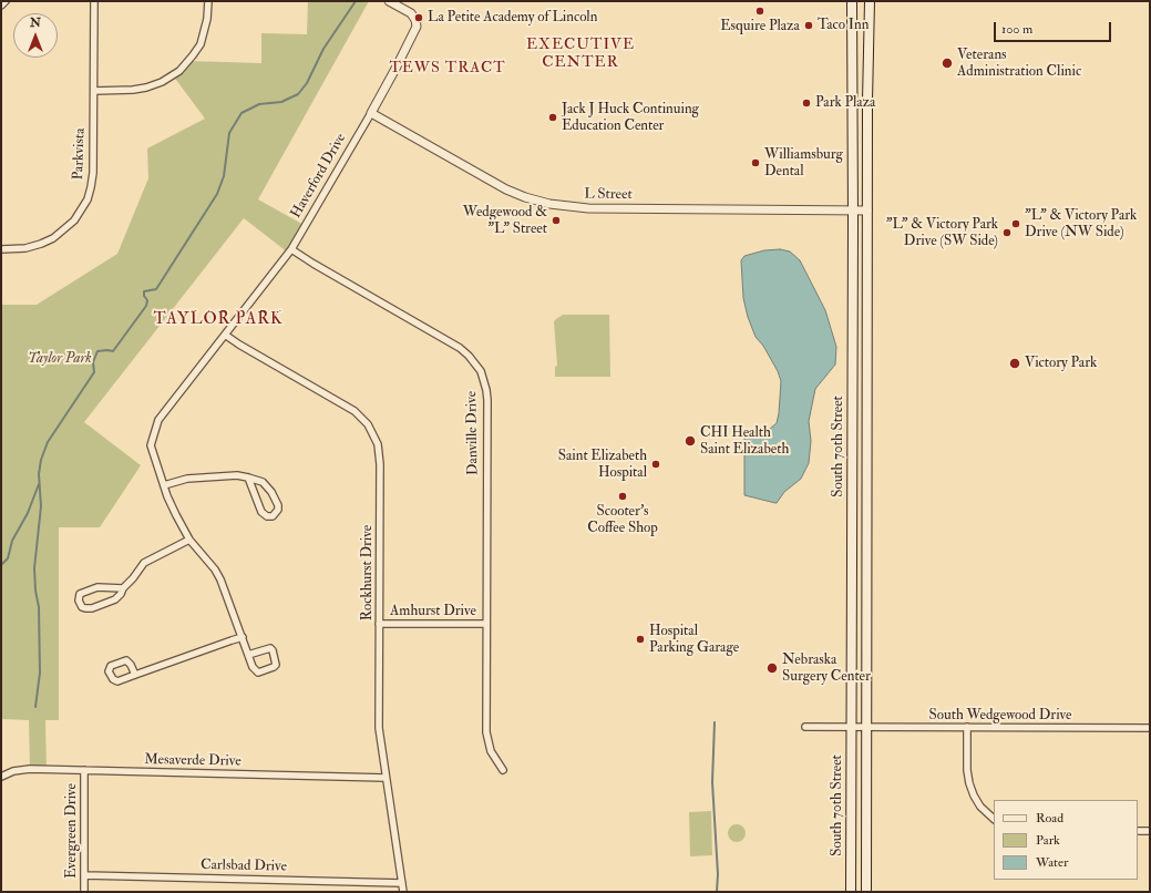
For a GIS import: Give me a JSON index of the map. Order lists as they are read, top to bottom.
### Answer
{
  "streets": {
    "main road": ["South 70th Street"],
    "street": [
      "Parkvista",
      "Haverford Drive",
      "L Street",
      "Danville Drive",
      "Rockhurst Drive",
      "Amhurst Drive",
      "South Wedgewood Drive",
      "Mesaverde Drive",
      "Evergreen Drive",
      "Carlsbad Drive"
    ]
  },
  "crossings": [
    ["Haverford Drive", "L Street"],
    ["Haverford Drive", "Danville Drive"],
    ["Haverford Drive", "Rockhurst Drive"],
    ["L Street", "South 70th Street"],
    ["Danville Drive", "Amhurst Drive"],
    ["South 70th Street", "South Wedgewood Drive"],
    ["Rockhurst Drive", "Amhurst Drive"],
    ["Rockhurst Drive", "Mesaverde Drive"],
    ["Rockhurst Drive", "Carlsbad Drive"],
    ["Mesaverde Drive", "Evergreen Drive"],
    ["Evergreen Drive", "Carlsbad Drive"]
  ],
  "districts": ["EXECUTIVE CENTER", "TEWS TRACT", "TAYLOR PARK"],
  "parks": ["Taylor Park"],
  "places": [
    "Esquire Plaza",
    "La Petite Academy of Lincoln",
    "Taco Inn",
    "Veterans Administration Clinic",
    "Park Plaza",
    "Jack J Huck Continuing Education Center",
    "Williamsburg Dental",
    "Wedgewood & \"L\" Street",
    "\"L\" & Victory Park Drive (NW Side)",
    "\"L\" & Victory Park Drive (SW Side)",
    "Victory Park",
    "CHI Health Saint Elizabeth",
    "Saint Elizabeth Hospital",
    "Scooter's Coffee Shop",
    "Hospital Parking Garage",
    "Nebraska Surgery Center"
  ],
  "legend": ["Road", "Park", "Water"],
  "scale_bar": "100 m",
  "north": "top"
}
